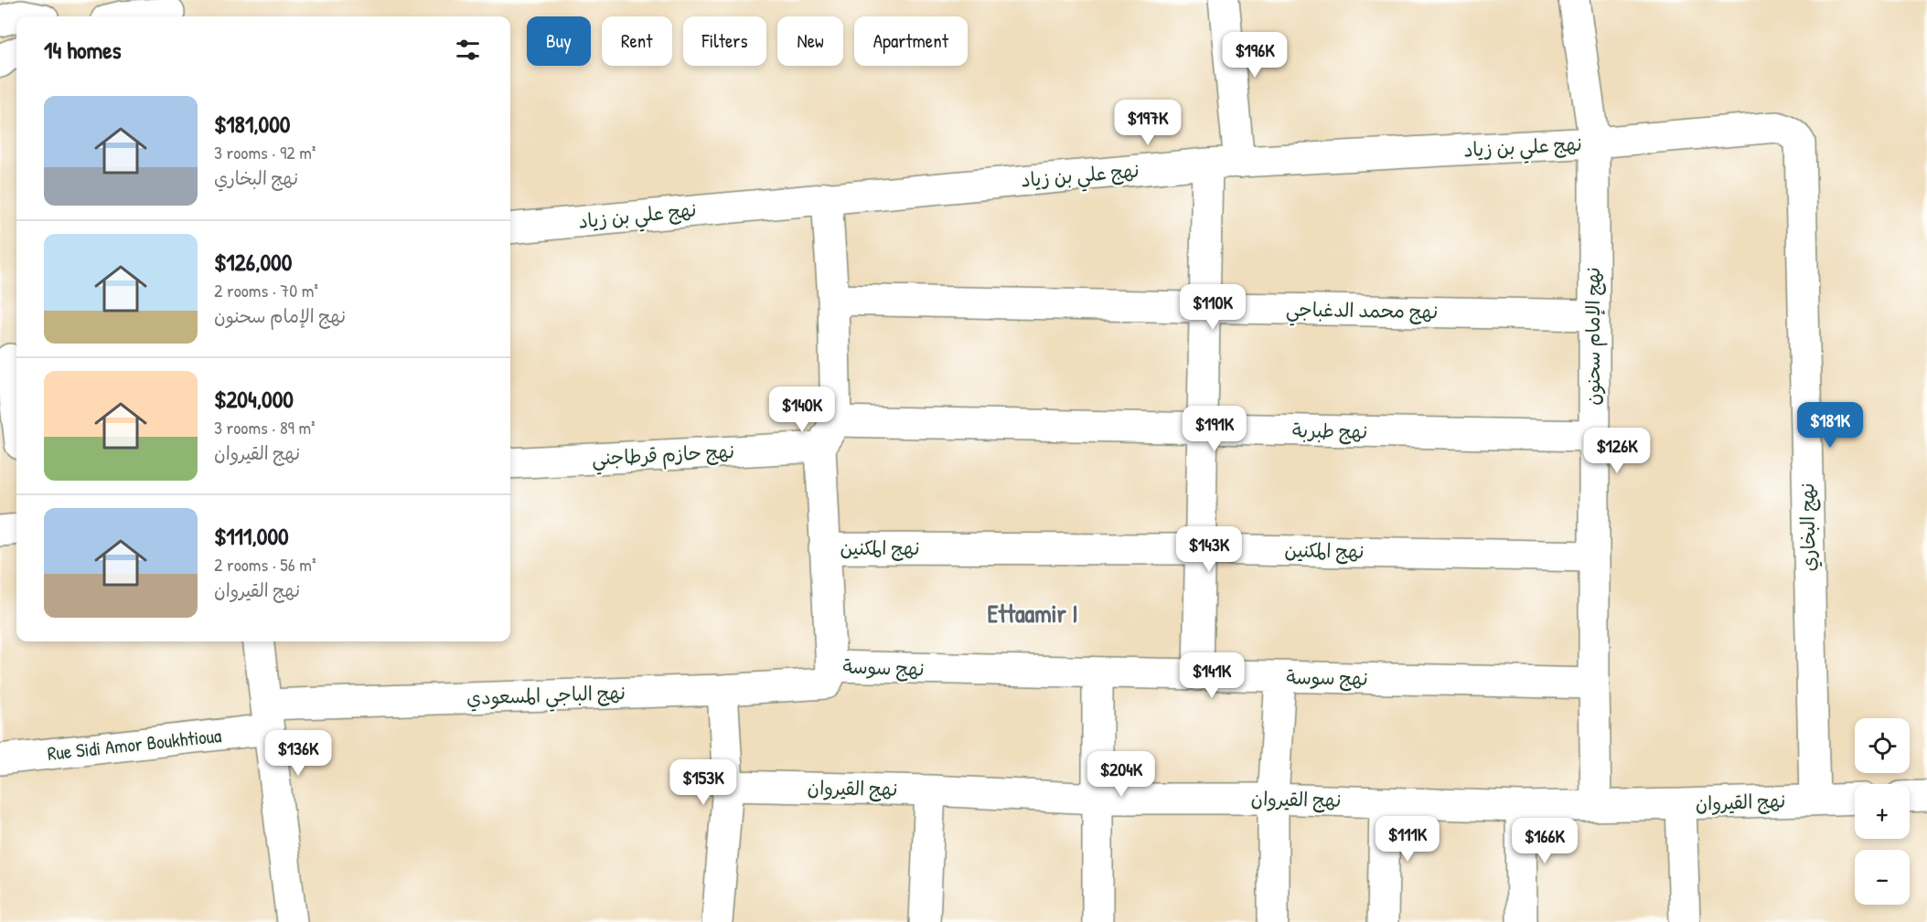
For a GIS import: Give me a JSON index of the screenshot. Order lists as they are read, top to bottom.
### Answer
{
  "streets": {
    "street": [
      "نهج علي بن زياد",
      "نهج محمد الدغباجي",
      "نهج الإمام سحنون",
      "نهج طبربة",
      "نهج حازم قرطاجني",
      "نهج البخاري",
      "نهج المكنين",
      "نهج سوسة",
      "نهج الباجي المسعودي",
      "Rue Sidi Amor Boukhtioua",
      "نهج القيروان"
    ]
  },
  "crossings": [
    ["نهج علي بن زياد", "نهج الإمام سحنون"],
    ["نهج علي بن زياد", "نهج البخاري"],
    ["نهج محمد الدغباجي", "نهج الإمام سحنون"],
    ["نهج الإمام سحنون", "نهج طبربة"],
    ["نهج الإمام سحنون", "نهج المكنين"],
    ["نهج الإمام سحنون", "نهج سوسة"],
    ["نهج الإمام سحنون", "نهج القيروان"],
    ["نهج البخاري", "نهج القيروان"],
    ["نهج سوسة", "نهج الباجي المسعودي"],
    ["نهج الباجي المسعودي", "Rue Sidi Amor Boukhtioua"]
  ],
  "districts": ["Ettaamir I"],
  "page": {
    "chip": [
      "Buy",
      "Rent",
      "Filters",
      "New",
      "Apartment"
    ],
    "heading": "14 homes",
    "price": [
      "$196K",
      "$197K",
      "$110K",
      "$140K",
      "$181K",
      "$191K",
      "$126K",
      "$143K",
      "$141K",
      "$136K",
      "$204K",
      "$153K",
      "$111K",
      "$166K"
    ],
    "list": [
      {
        "name": "$181,000",
        "note": "3 rooms · 92 m² · نهج البخاري"
      },
      {
        "name": "$126,000",
        "note": "2 rooms · 70 m² · نهج الإمام سحنون"
      },
      {
        "name": "$204,000",
        "note": "3 rooms · 89 m² · نهج القيروان"
      },
      {
        "name": "$111,000",
        "note": "2 rooms · 56 m² · نهج القيروان"
      }
    ],
    "map_buttons": ["+", "−"]
  }
}
